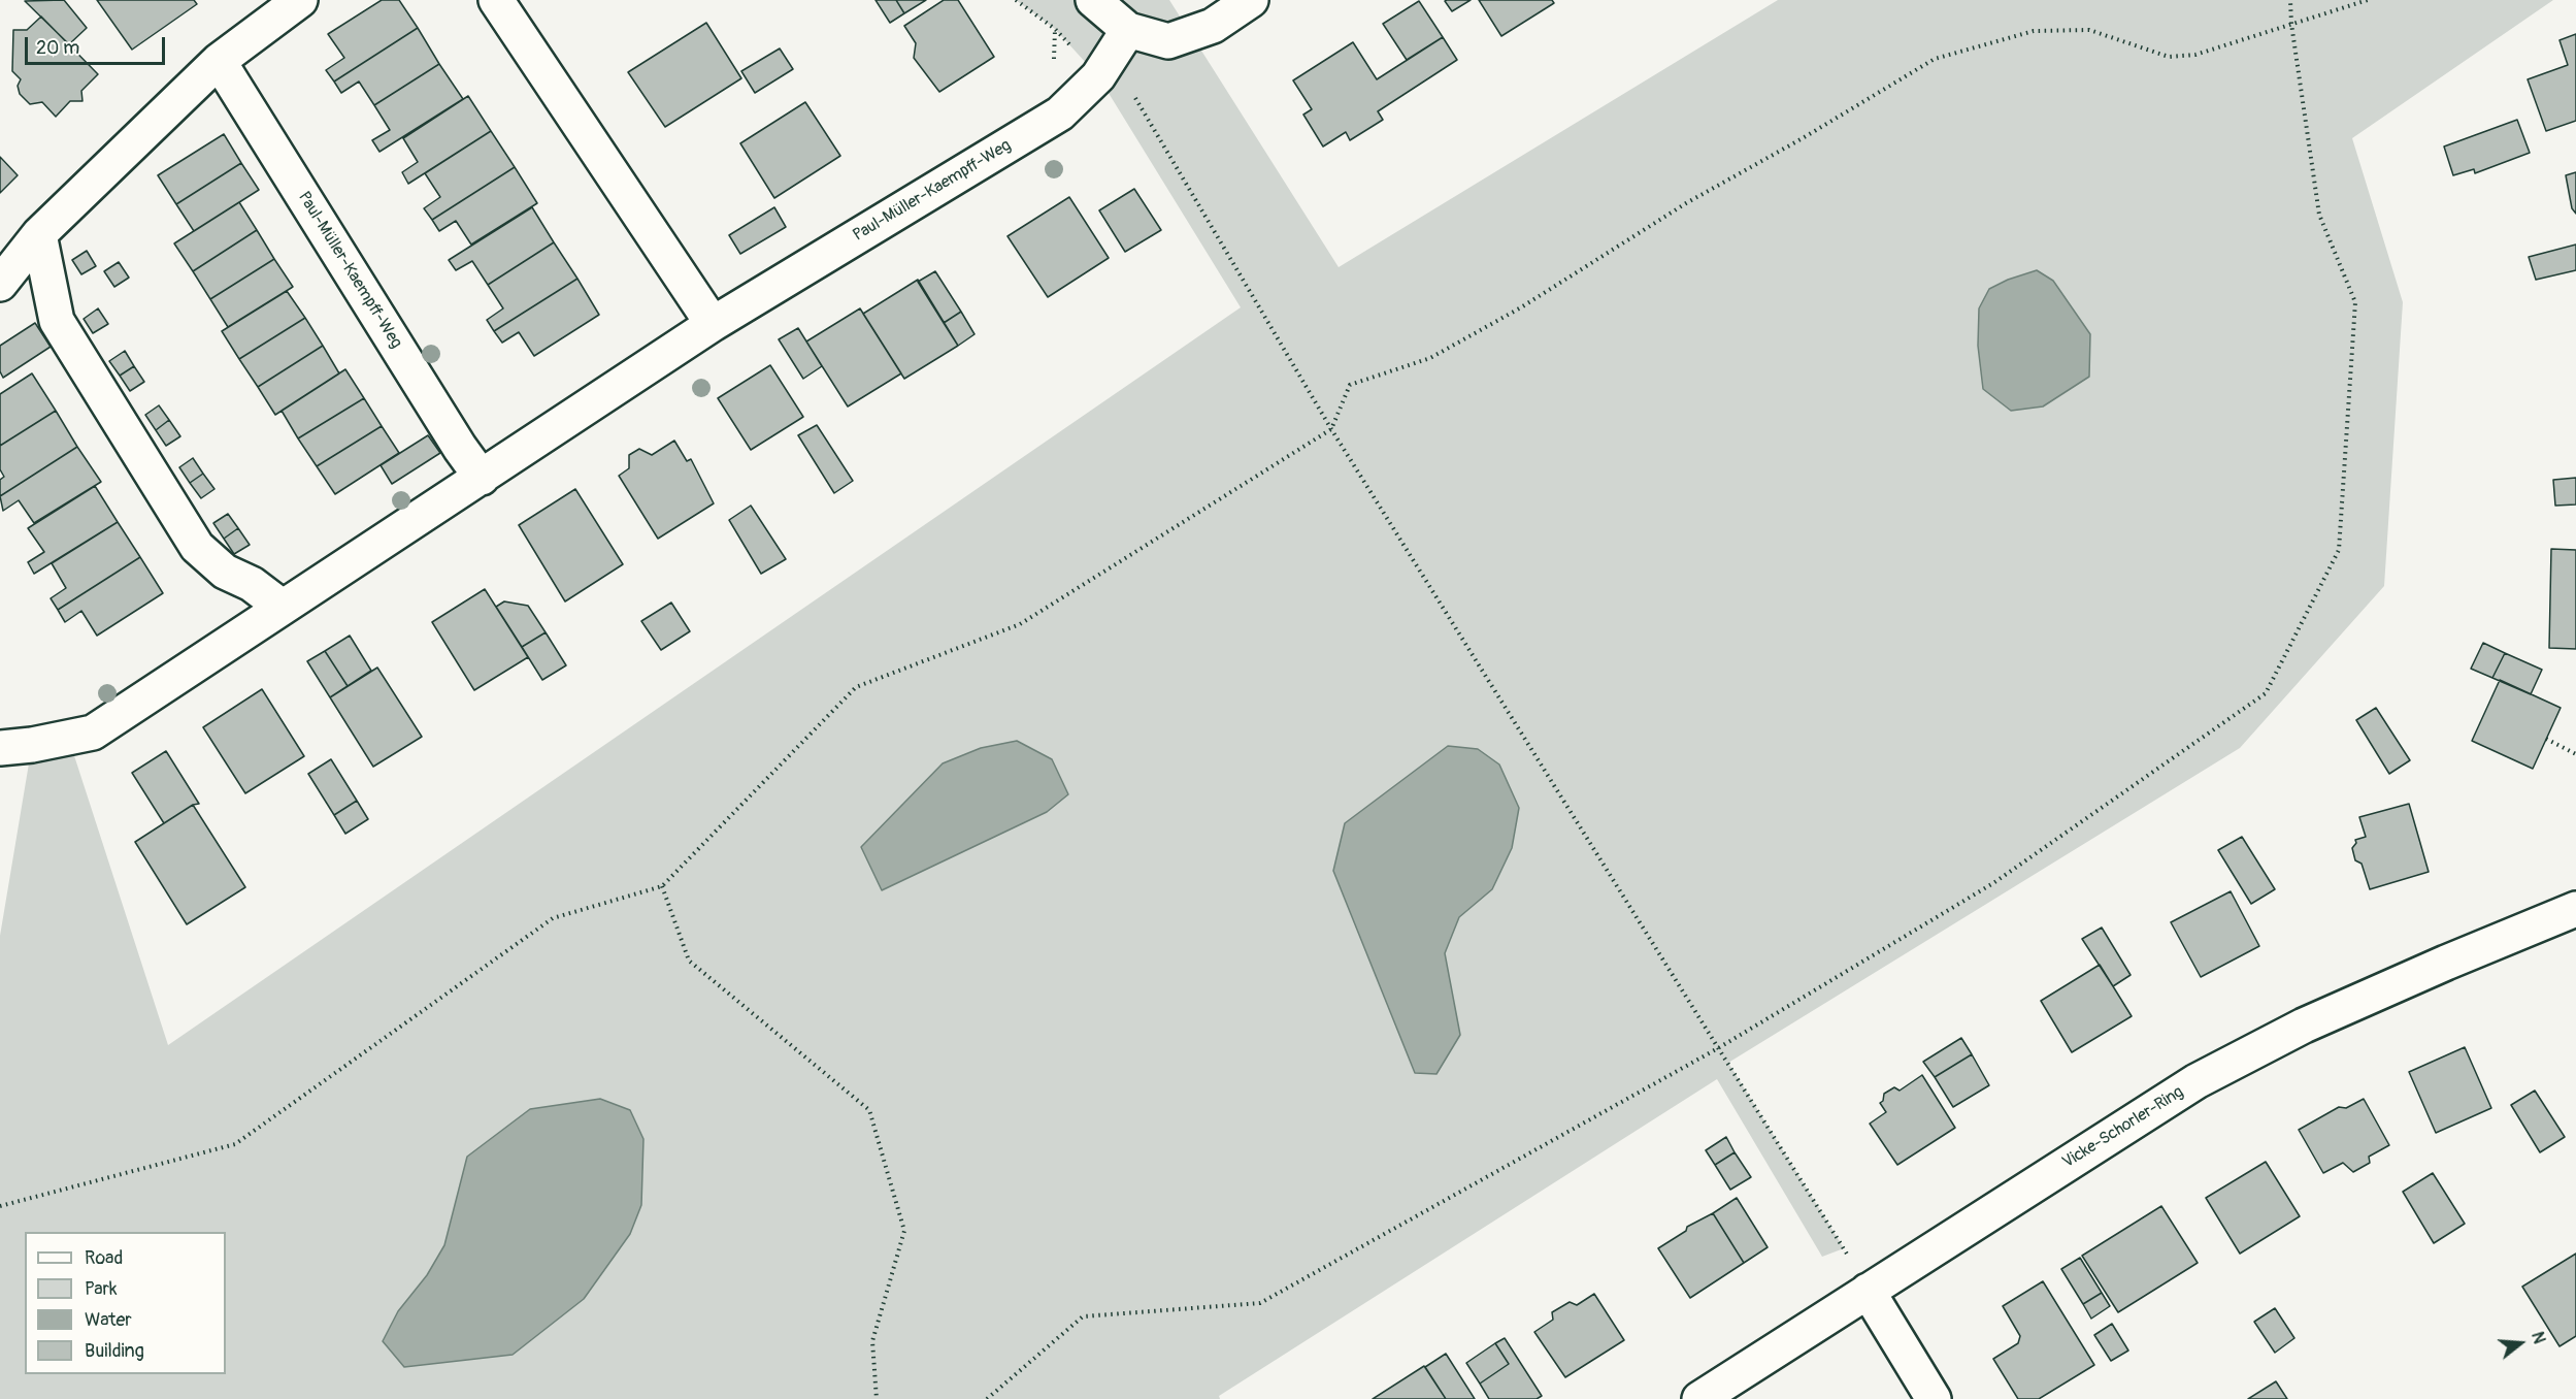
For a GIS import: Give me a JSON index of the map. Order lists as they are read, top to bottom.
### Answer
{
  "streets": {
    "street": ["Paul-Müller-Kaempff-Weg", "Vicke-Schorler-Ring"]
  },
  "legend": [
    "Road",
    "Park",
    "Water",
    "Building"
  ],
  "scale_bar": "20 m",
  "north": "right"
}
